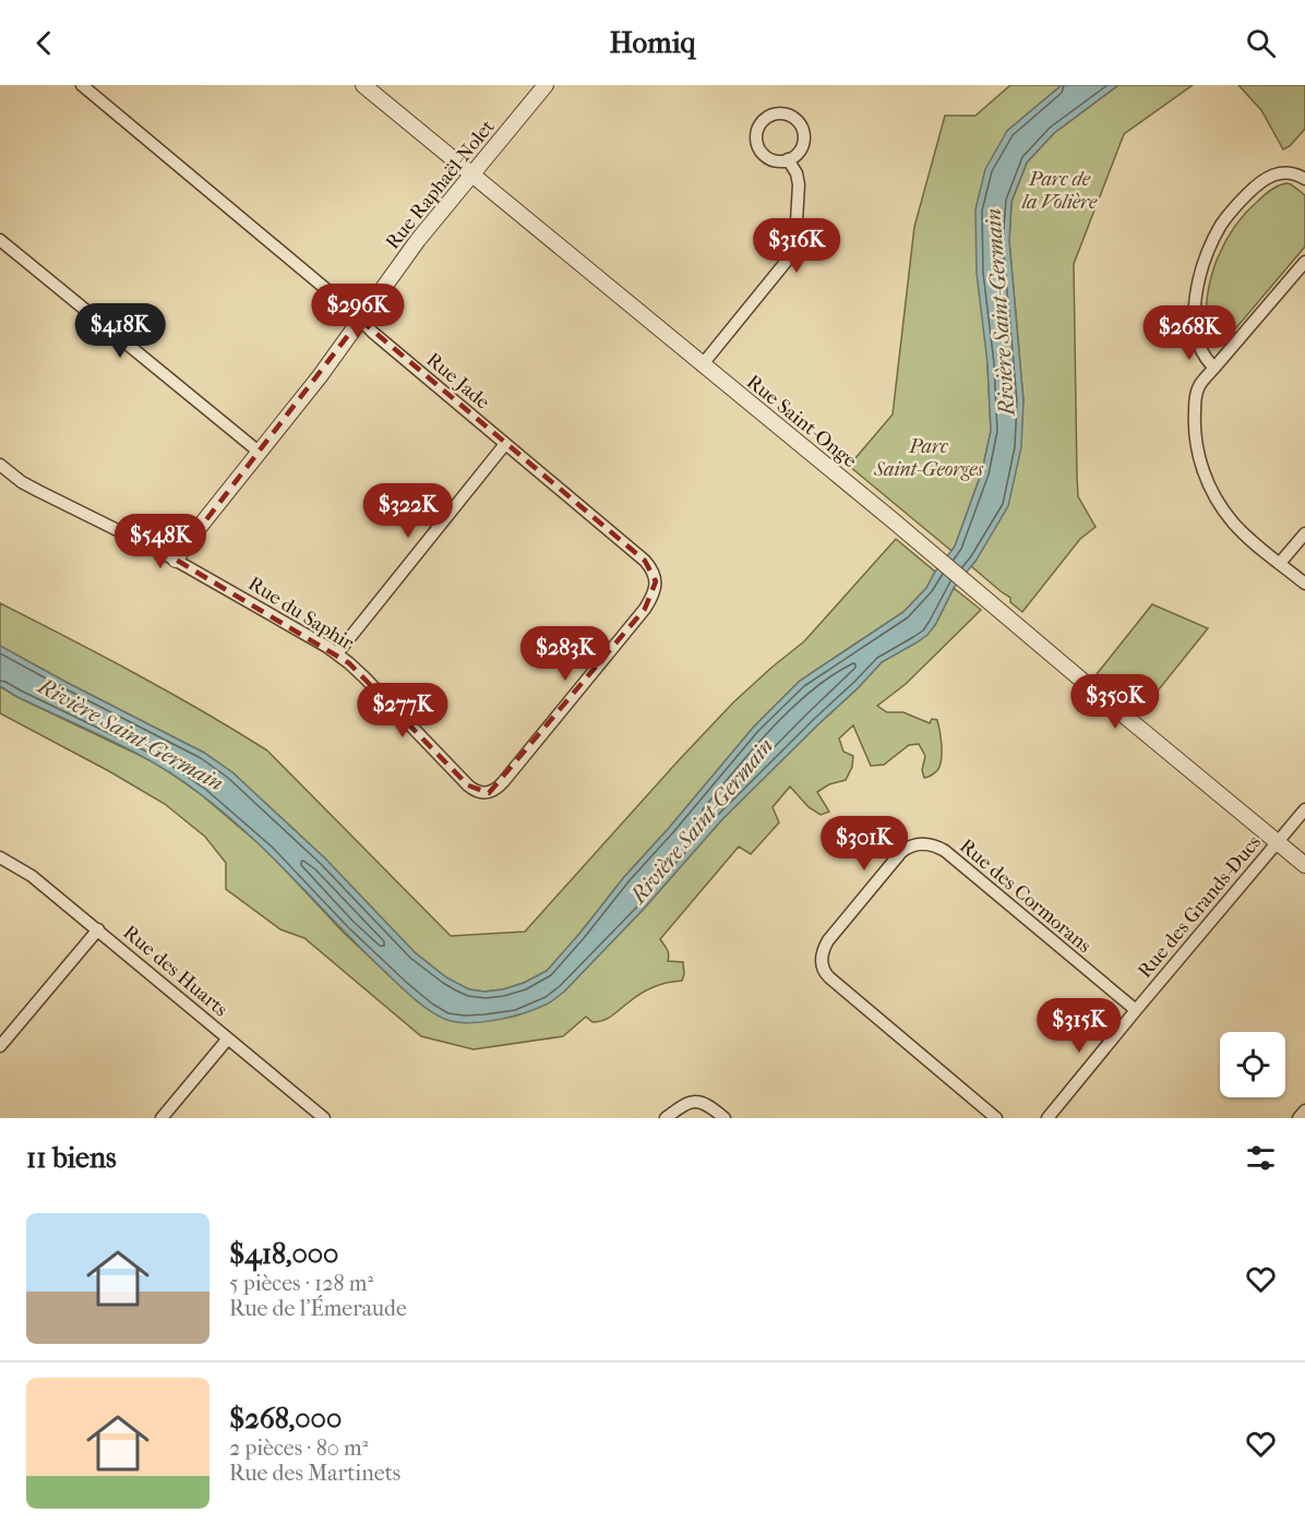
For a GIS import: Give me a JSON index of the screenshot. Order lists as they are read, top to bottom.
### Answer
{
  "streets": {
    "street": [
      "Rue Raphaël-Nolet",
      "Rue Jade",
      "Rue Saint-Onge",
      "Rue du Saphir",
      "Rue des Cormorans",
      "Rue des Grands-Ducs",
      "Rue des Huarts"
    ]
  },
  "crossings": [
    ["Rue Raphaël-Nolet", "Rue Jade"],
    ["Rue Raphaël-Nolet", "Rue Saint-Onge"],
    ["Rue Raphaël-Nolet", "Rue du Saphir"],
    ["Rue Jade", "Rue du Saphir"],
    ["Rue Saint-Onge", "Rue des Grands-Ducs"],
    ["Rue des Cormorans", "Rue des Grands-Ducs"]
  ],
  "water": ["Rivière Saint-Germain"],
  "parks": ["Parc de la Volière", "Parc Saint-Georges"],
  "page": {
    "header": "Homiq",
    "price": [
      "$316K",
      "$296K",
      "$418K",
      "$268K",
      "$322K",
      "$548K",
      "$283K",
      "$350K",
      "$277K",
      "$301K",
      "$315K"
    ],
    "heading": "11 biens",
    "list": [
      {
        "name": "$418,000",
        "note": "5 pièces · 128 m² · Rue de l'Émeraude"
      },
      {
        "name": "$268,000",
        "note": "2 pièces · 80 m² · Rue des Martinets"
      }
    ]
  }
}
